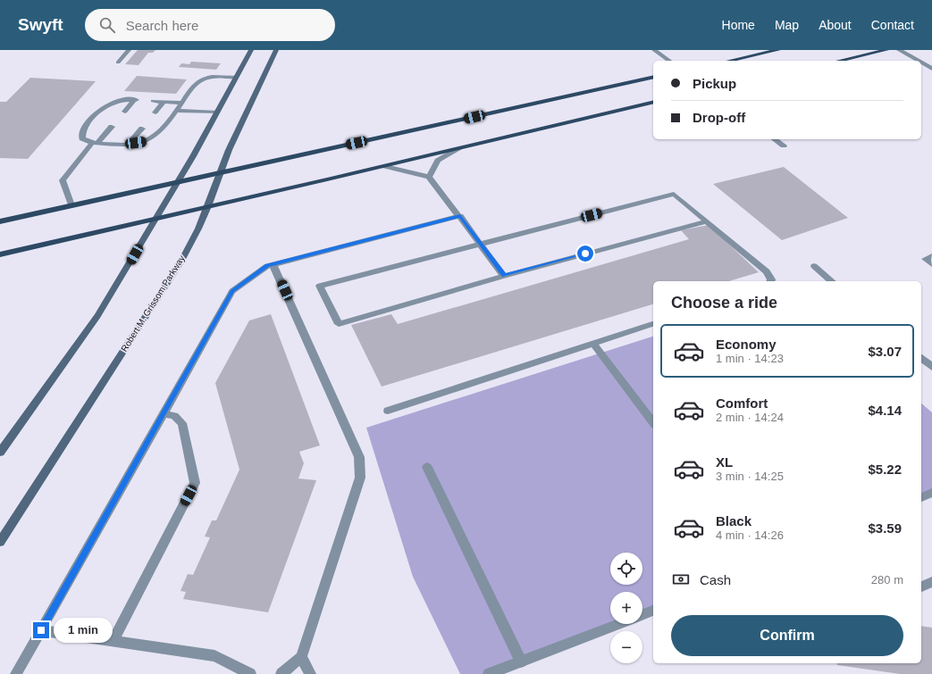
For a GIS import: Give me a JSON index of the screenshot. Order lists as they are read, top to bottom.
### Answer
{
  "streets": {
    "main road": ["Robert M. Grissom Parkway"]
  },
  "page": {
    "header": "Swyft",
    "search": "Search here",
    "nav": [
      "Home",
      "Map",
      "About",
      "Contact"
    ],
    "banner": ["Pickup", "Drop-off"],
    "heading": "Choose a ride",
    "list": [
      {
        "name": "Economy",
        "note": "1 min · 14:23",
        "value": "$3.07"
      },
      {
        "name": "Comfort",
        "note": "2 min · 14:24",
        "value": "$4.14"
      },
      {
        "name": "XL",
        "note": "3 min · 14:25",
        "value": "$5.22"
      },
      {
        "name": "Black",
        "note": "4 min · 14:26",
        "value": "$3.59"
      }
    ],
    "map_buttons": ["+", "−"],
    "pay": ["Cash", "280 m"],
    "buttons": "Confirm",
    "bubble": "1 min"
  }
}
